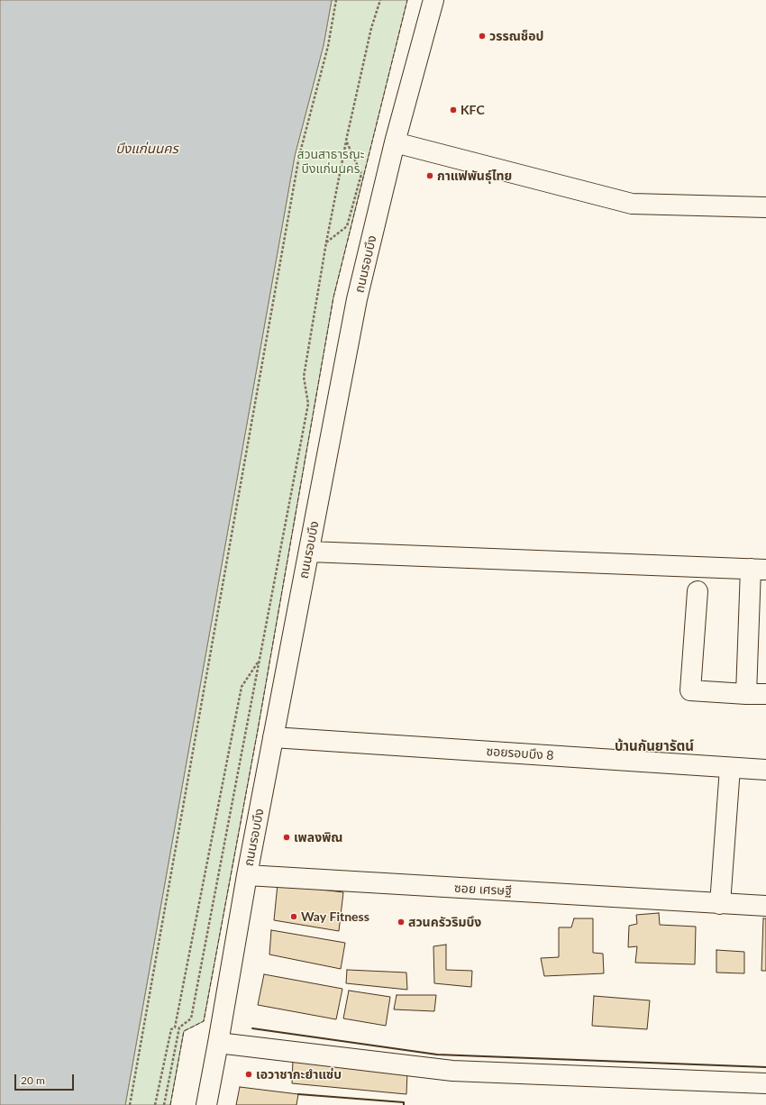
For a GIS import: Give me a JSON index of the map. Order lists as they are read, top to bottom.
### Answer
{
  "streets": {
    "street": ["ถนนรอบบึง", "ซอยรอบบึง 8", "ซอย เศรษฐี"]
  },
  "crossings": [
    ["ถนนรอบบึง", "ซอยรอบบึง 8"],
    ["ถนนรอบบึง", "ซอย เศรษฐี"]
  ],
  "districts": ["บ้านกันยารัตน์"],
  "water": ["บึงแก่นนคร"],
  "parks": ["สวนสาธารณะ บึงแก่นนคร"],
  "places": [
    "วรรณช็อป",
    "KFC",
    "กาแฟพันธุ์ไทย",
    "เพลงพิณ",
    "Way Fitness",
    "สวนครัวริมบึง",
    "เอวาชากะยำแซ่บ"
  ],
  "scale_bar": "20 m"
}
